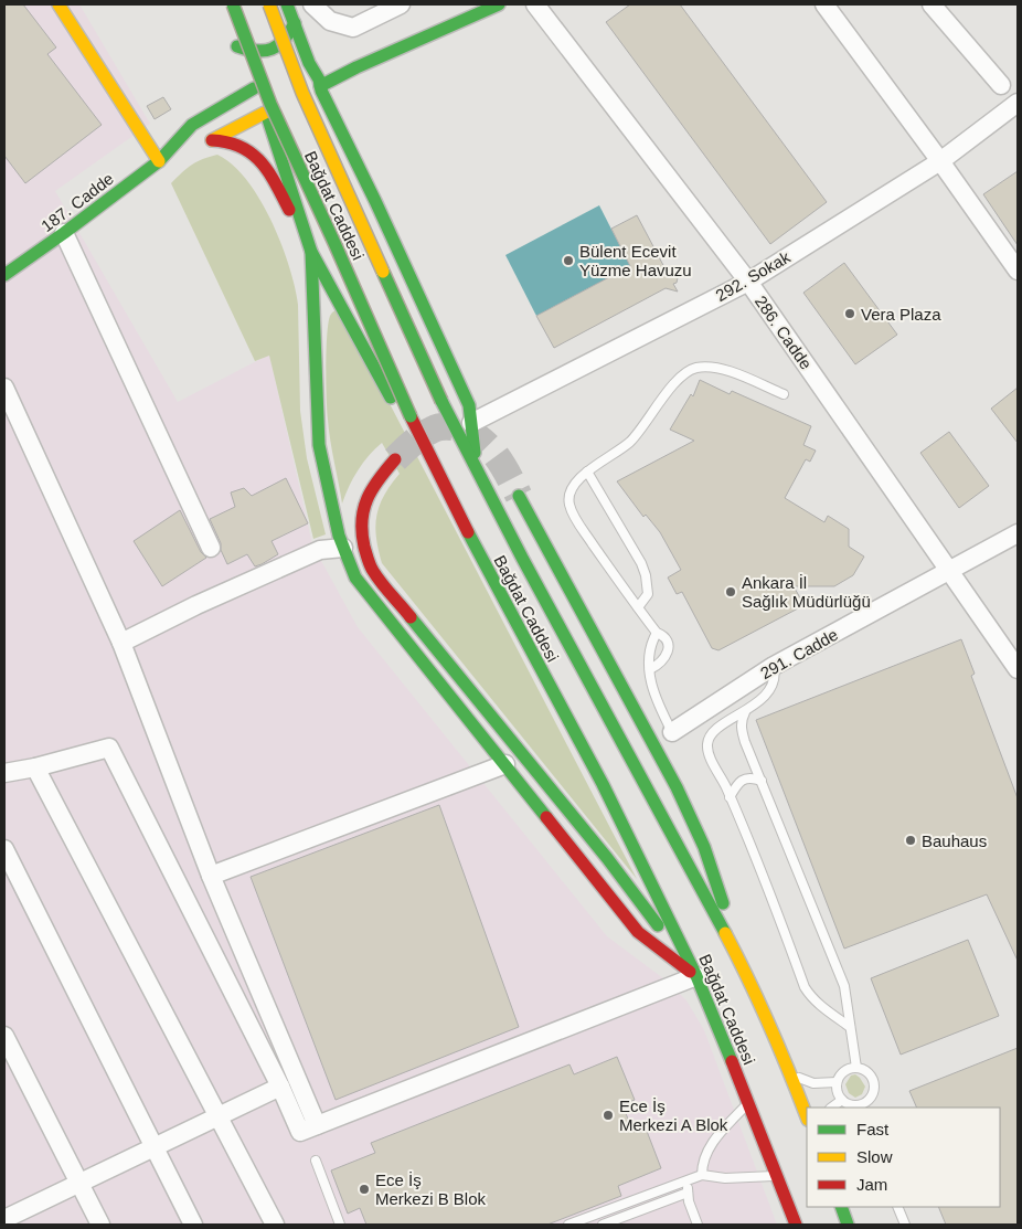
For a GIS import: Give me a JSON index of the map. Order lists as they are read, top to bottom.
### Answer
{
  "streets": {
    "main road": ["187. Cadde", "Bağdat Caddesi"],
    "street": ["292. Sokak", "286. Cadde", "291. Cadde"]
  },
  "crossings": [
    ["292. Sokak", "286. Cadde"],
    ["286. Cadde", "291. Cadde"]
  ],
  "places": [
    "Bülent Ecevit Yüzme Havuzu",
    "Vera Plaza",
    "Ankara İl Sağlık Müdürlüğü",
    "Bauhaus",
    "Ece İş Merkezi A Blok",
    "Ece İş Merkezi B Blok"
  ],
  "legend": ["Fast", "Slow", "Jam"]
}
